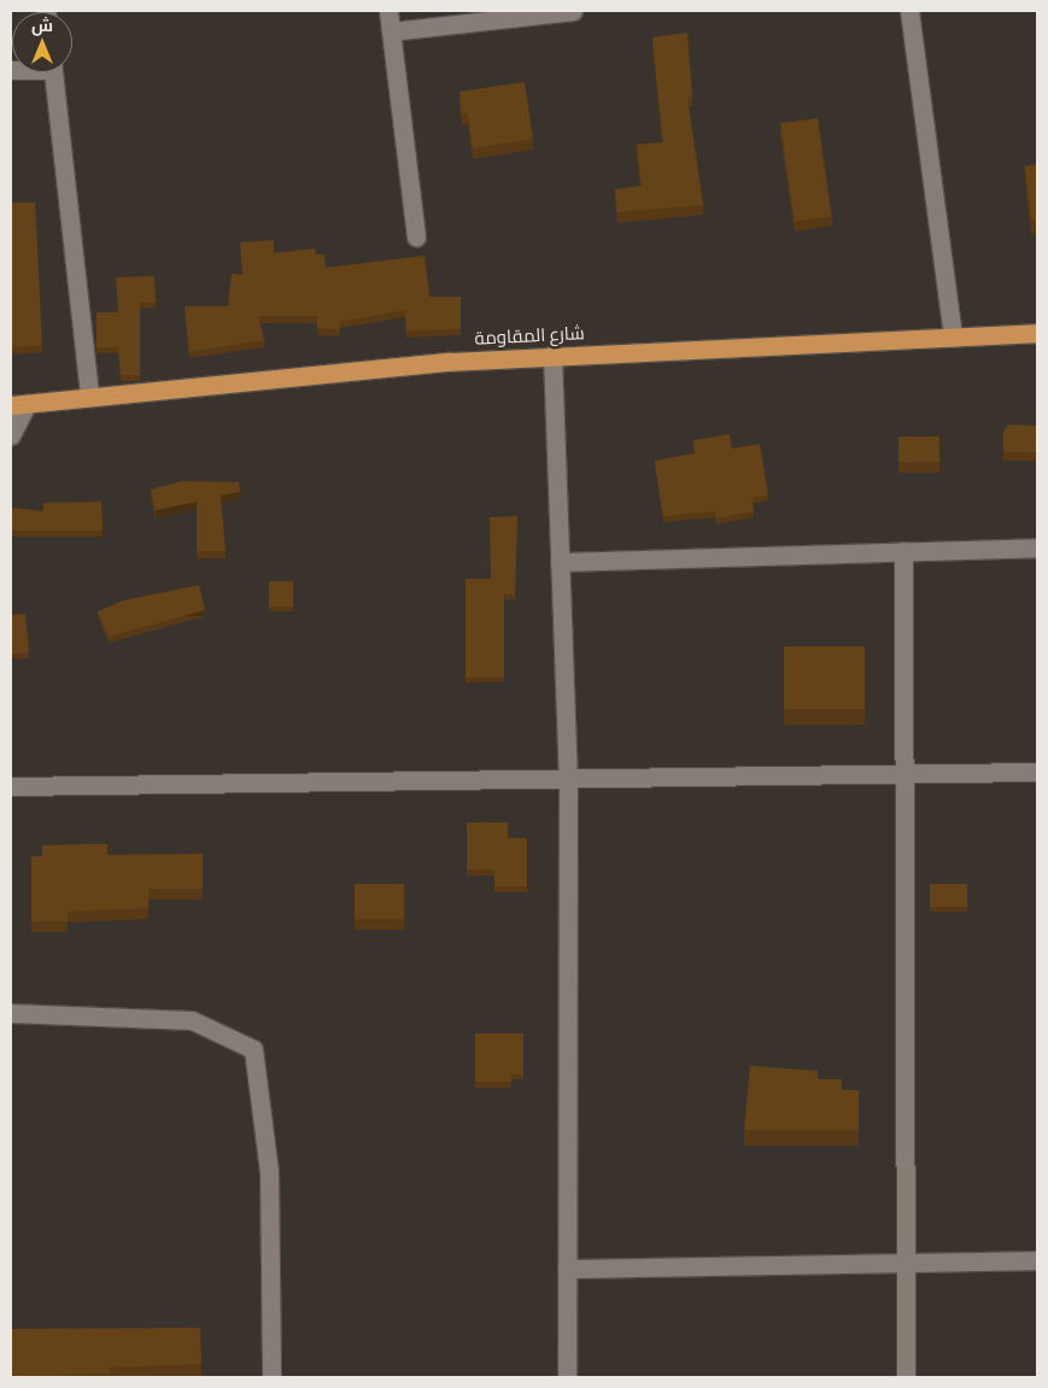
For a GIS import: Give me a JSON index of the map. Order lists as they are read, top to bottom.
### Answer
{
  "streets": {
    "highway": ["شارع المقاومة"]
  },
  "north": "top"
}
